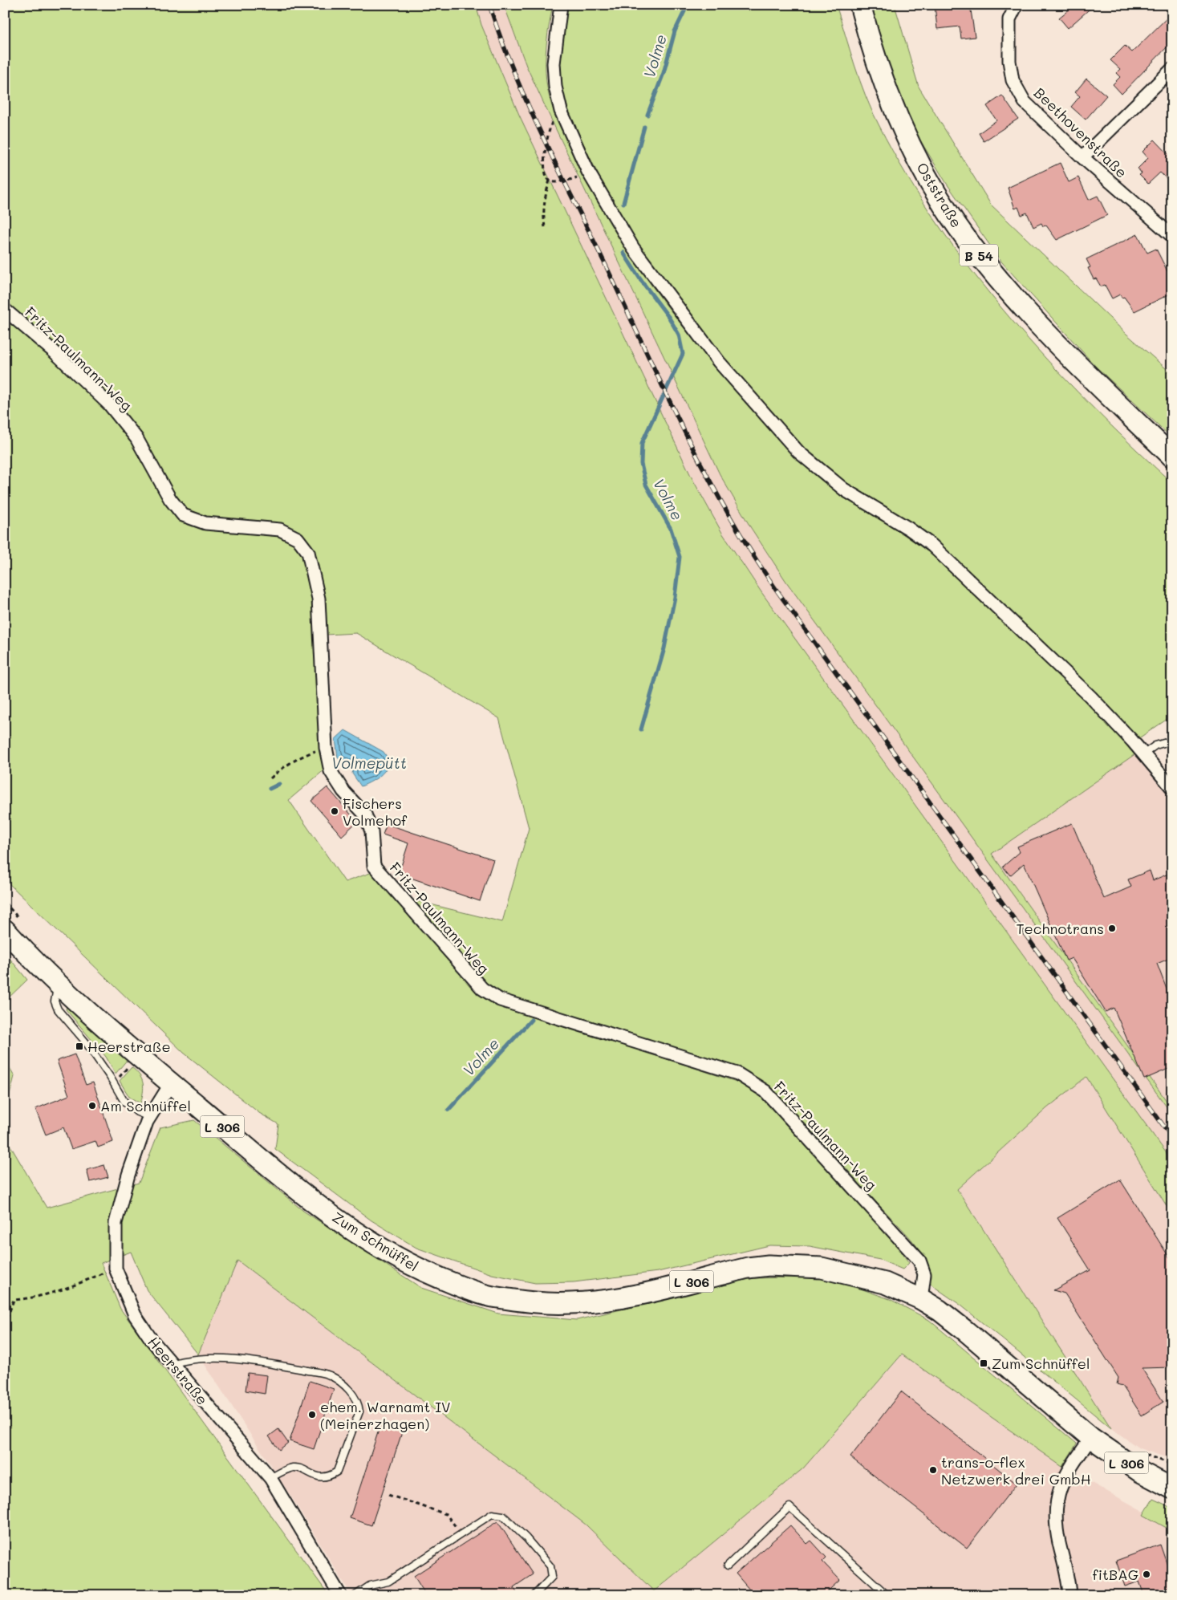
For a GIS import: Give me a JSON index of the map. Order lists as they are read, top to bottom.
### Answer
{
  "streets": {
    "main road": [
      "Oststraße",
      "B 54",
      "L 306",
      "Zum Schnüffel"
    ],
    "street": ["Beethovenstraße", "Fritz-Paulmann-Weg", "Heerstraße"]
  },
  "crossings": [
    ["Fritz-Paulmann-Weg", "Zum Schnüffel"],
    ["L 306", "Zum Schnüffel"],
    ["L 306", "Heerstraße"],
    ["Zum Schnüffel", "Heerstraße"]
  ],
  "water": ["Volme", "Volmepütt"],
  "places": {
    "other": [
      "Fischers Volmehof",
      "Technotrans",
      "Am Schnüffel",
      "ehem. Warnamt IV (Meinerzhagen)",
      "trans-o-flex Netzwerk drei GmbH",
      "fitBAG"
    ],
    "transit": ["Heerstraße", "Zum Schnüffel"]
  }
}
